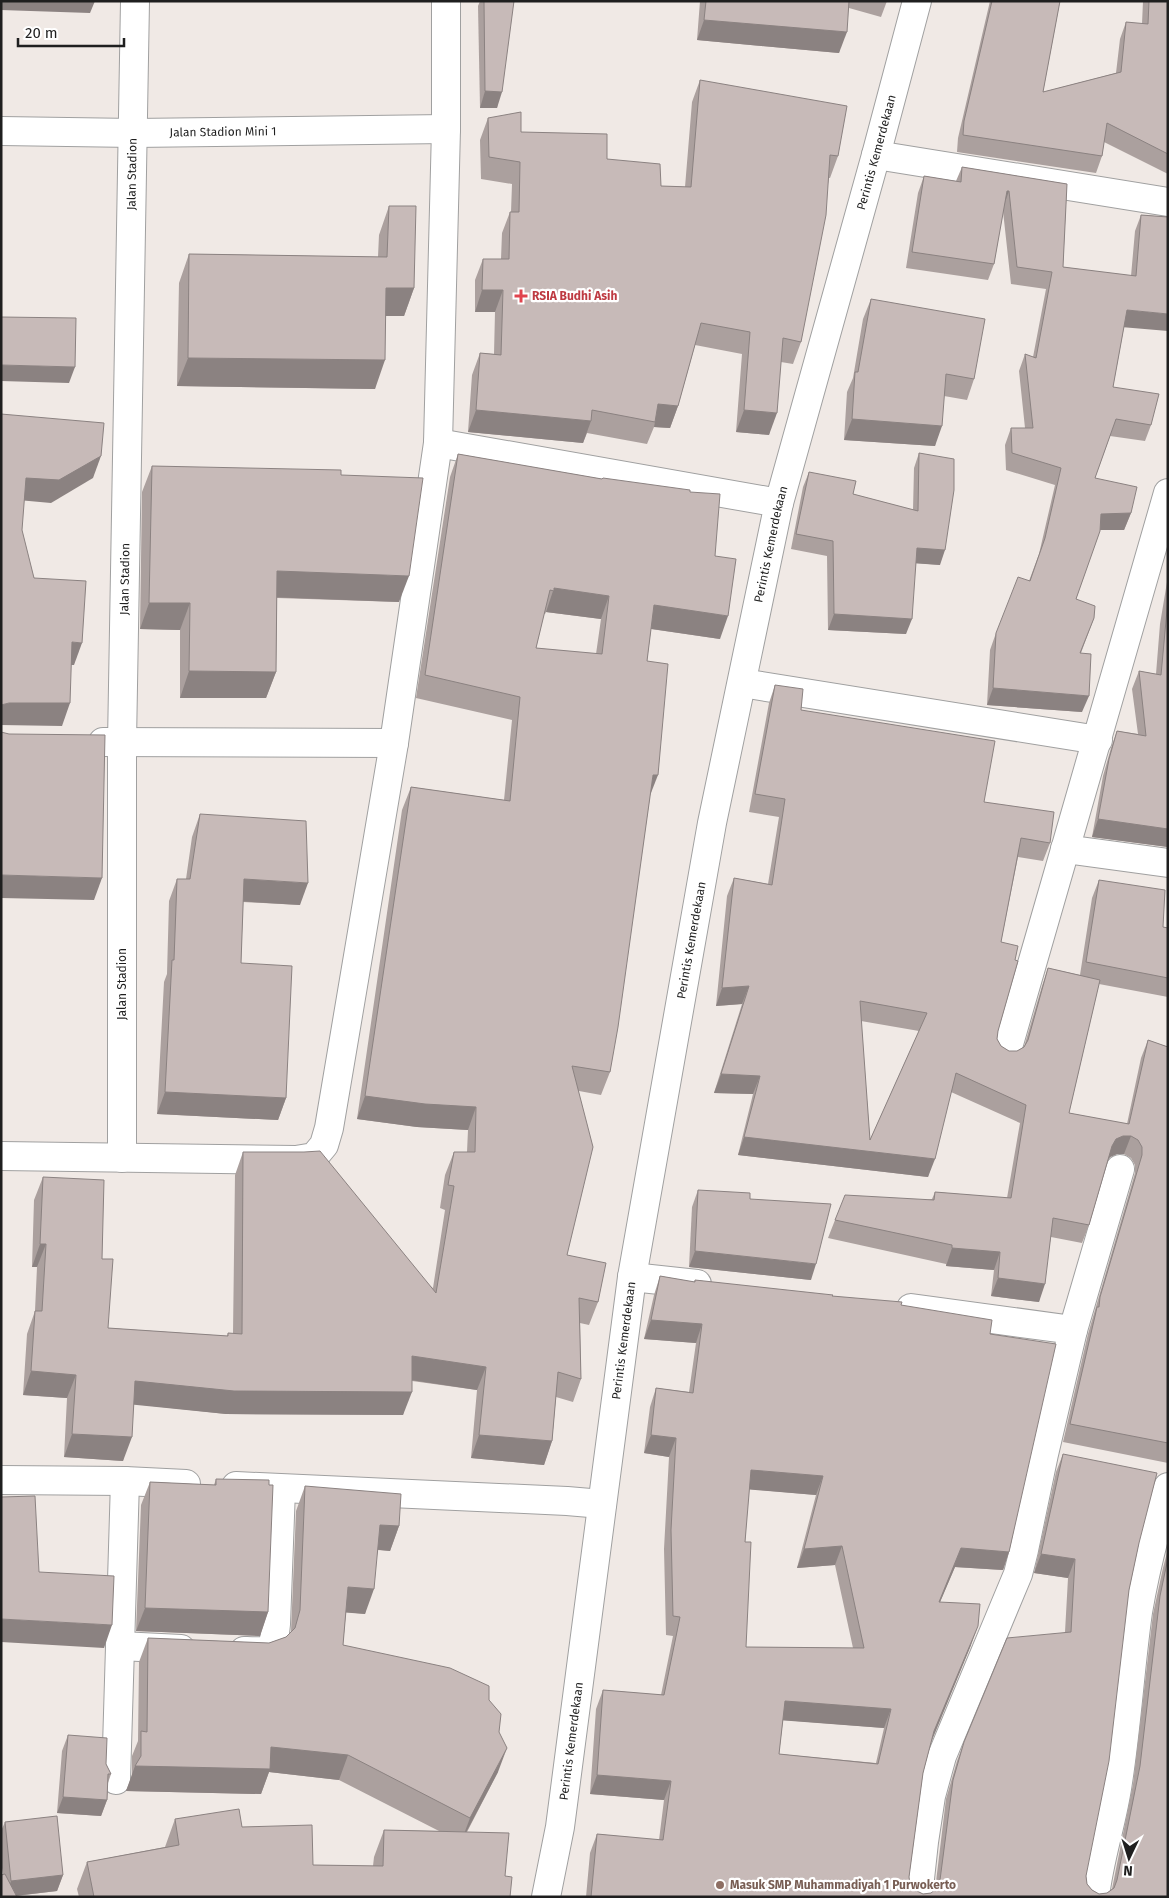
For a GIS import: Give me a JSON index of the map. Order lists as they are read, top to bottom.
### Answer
{
  "streets": {
    "street": ["Jalan Stadion Mini 1", "Perintis Kemerdekaan", "Jalan Stadion"]
  },
  "crossings": [
    ["Jalan Stadion Mini 1", "Jalan Stadion"]
  ],
  "places": {
    "health": ["RSIA Budhi Asih"],
    "other": ["Masuk SMP Muhammadiyah 1 Purwokerto"]
  },
  "scale_bar": "20 m",
  "north": "bottom"
}
